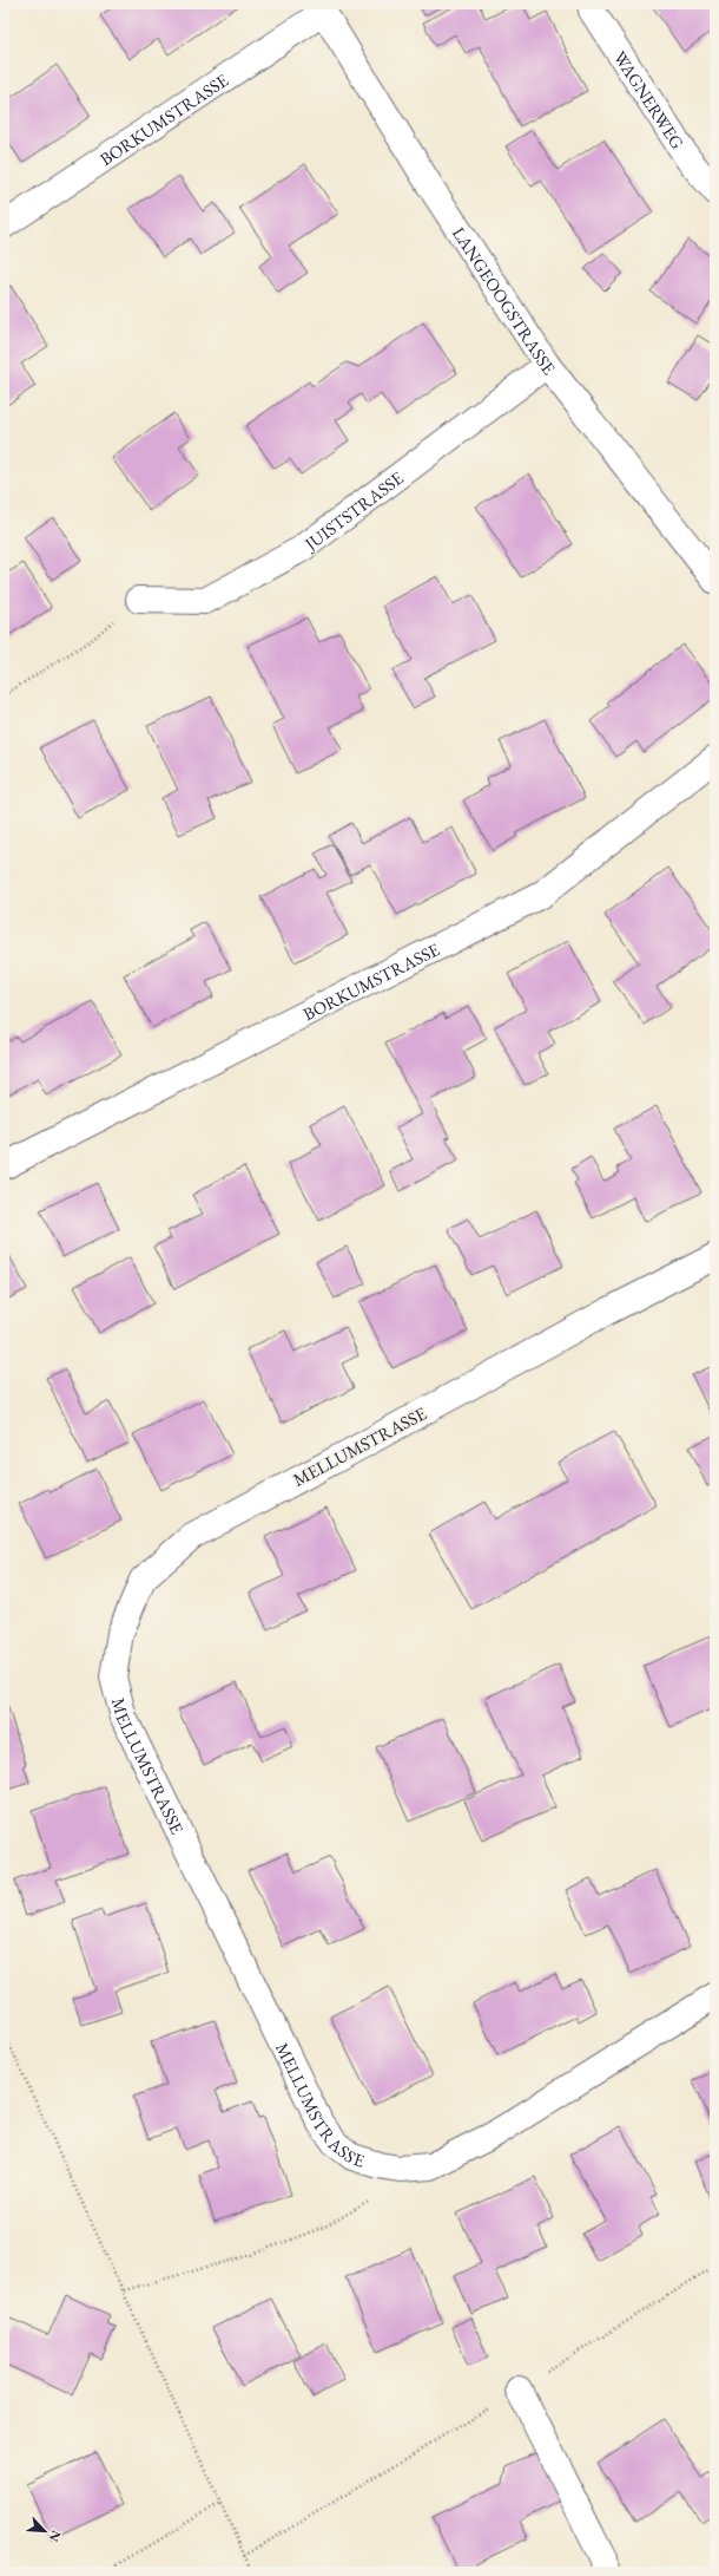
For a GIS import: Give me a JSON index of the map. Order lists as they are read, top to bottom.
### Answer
{
  "streets": {
    "street": [
      "WAGNERWEG",
      "BORKUMSTRASSE",
      "LANGEOOGSTRASSE",
      "JUISTSTRASSE",
      "MELLUMSTRASSE"
    ]
  },
  "crossings": [
    ["BORKUMSTRASSE", "LANGEOOGSTRASSE"],
    ["LANGEOOGSTRASSE", "JUISTSTRASSE"]
  ],
  "north": "bottom right"
}
